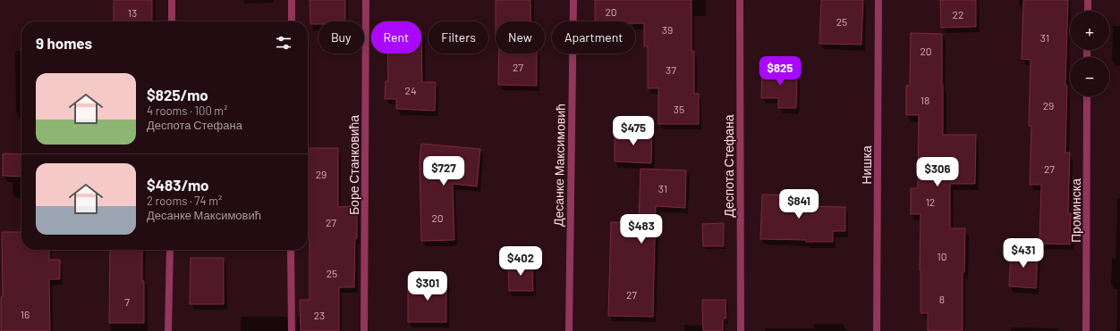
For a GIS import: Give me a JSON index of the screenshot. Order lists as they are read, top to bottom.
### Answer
{
  "streets": {
    "street": [
      "Боре Станковића",
      "Десанке Максимовић",
      "Нишка",
      "Деспота Стефана",
      "Проминска"
    ]
  },
  "house_numbers": [
    "20",
    "13",
    "22",
    "25",
    "39",
    "31",
    "20",
    "27",
    "37",
    "24",
    "18",
    "29",
    "35",
    "27",
    "29",
    "31",
    "12",
    "20",
    "27",
    "10",
    "25",
    "27",
    "8",
    "7",
    "16",
    "23"
  ],
  "page": {
    "map_buttons": ["+", "−"],
    "chip": [
      "Buy",
      "Rent",
      "Filters",
      "New",
      "Apartment"
    ],
    "heading": "9 homes",
    "price": [
      "$825",
      "$475",
      "$727",
      "$306",
      "$841",
      "$483",
      "$431",
      "$402",
      "$301"
    ],
    "list": [
      {
        "name": "$825/mo",
        "note": "4 rooms · 100 m² · Деспота Стефана"
      },
      {
        "name": "$483/mo",
        "note": "2 rooms · 74 m² · Десанке Максимовић"
      }
    ]
  }
}
